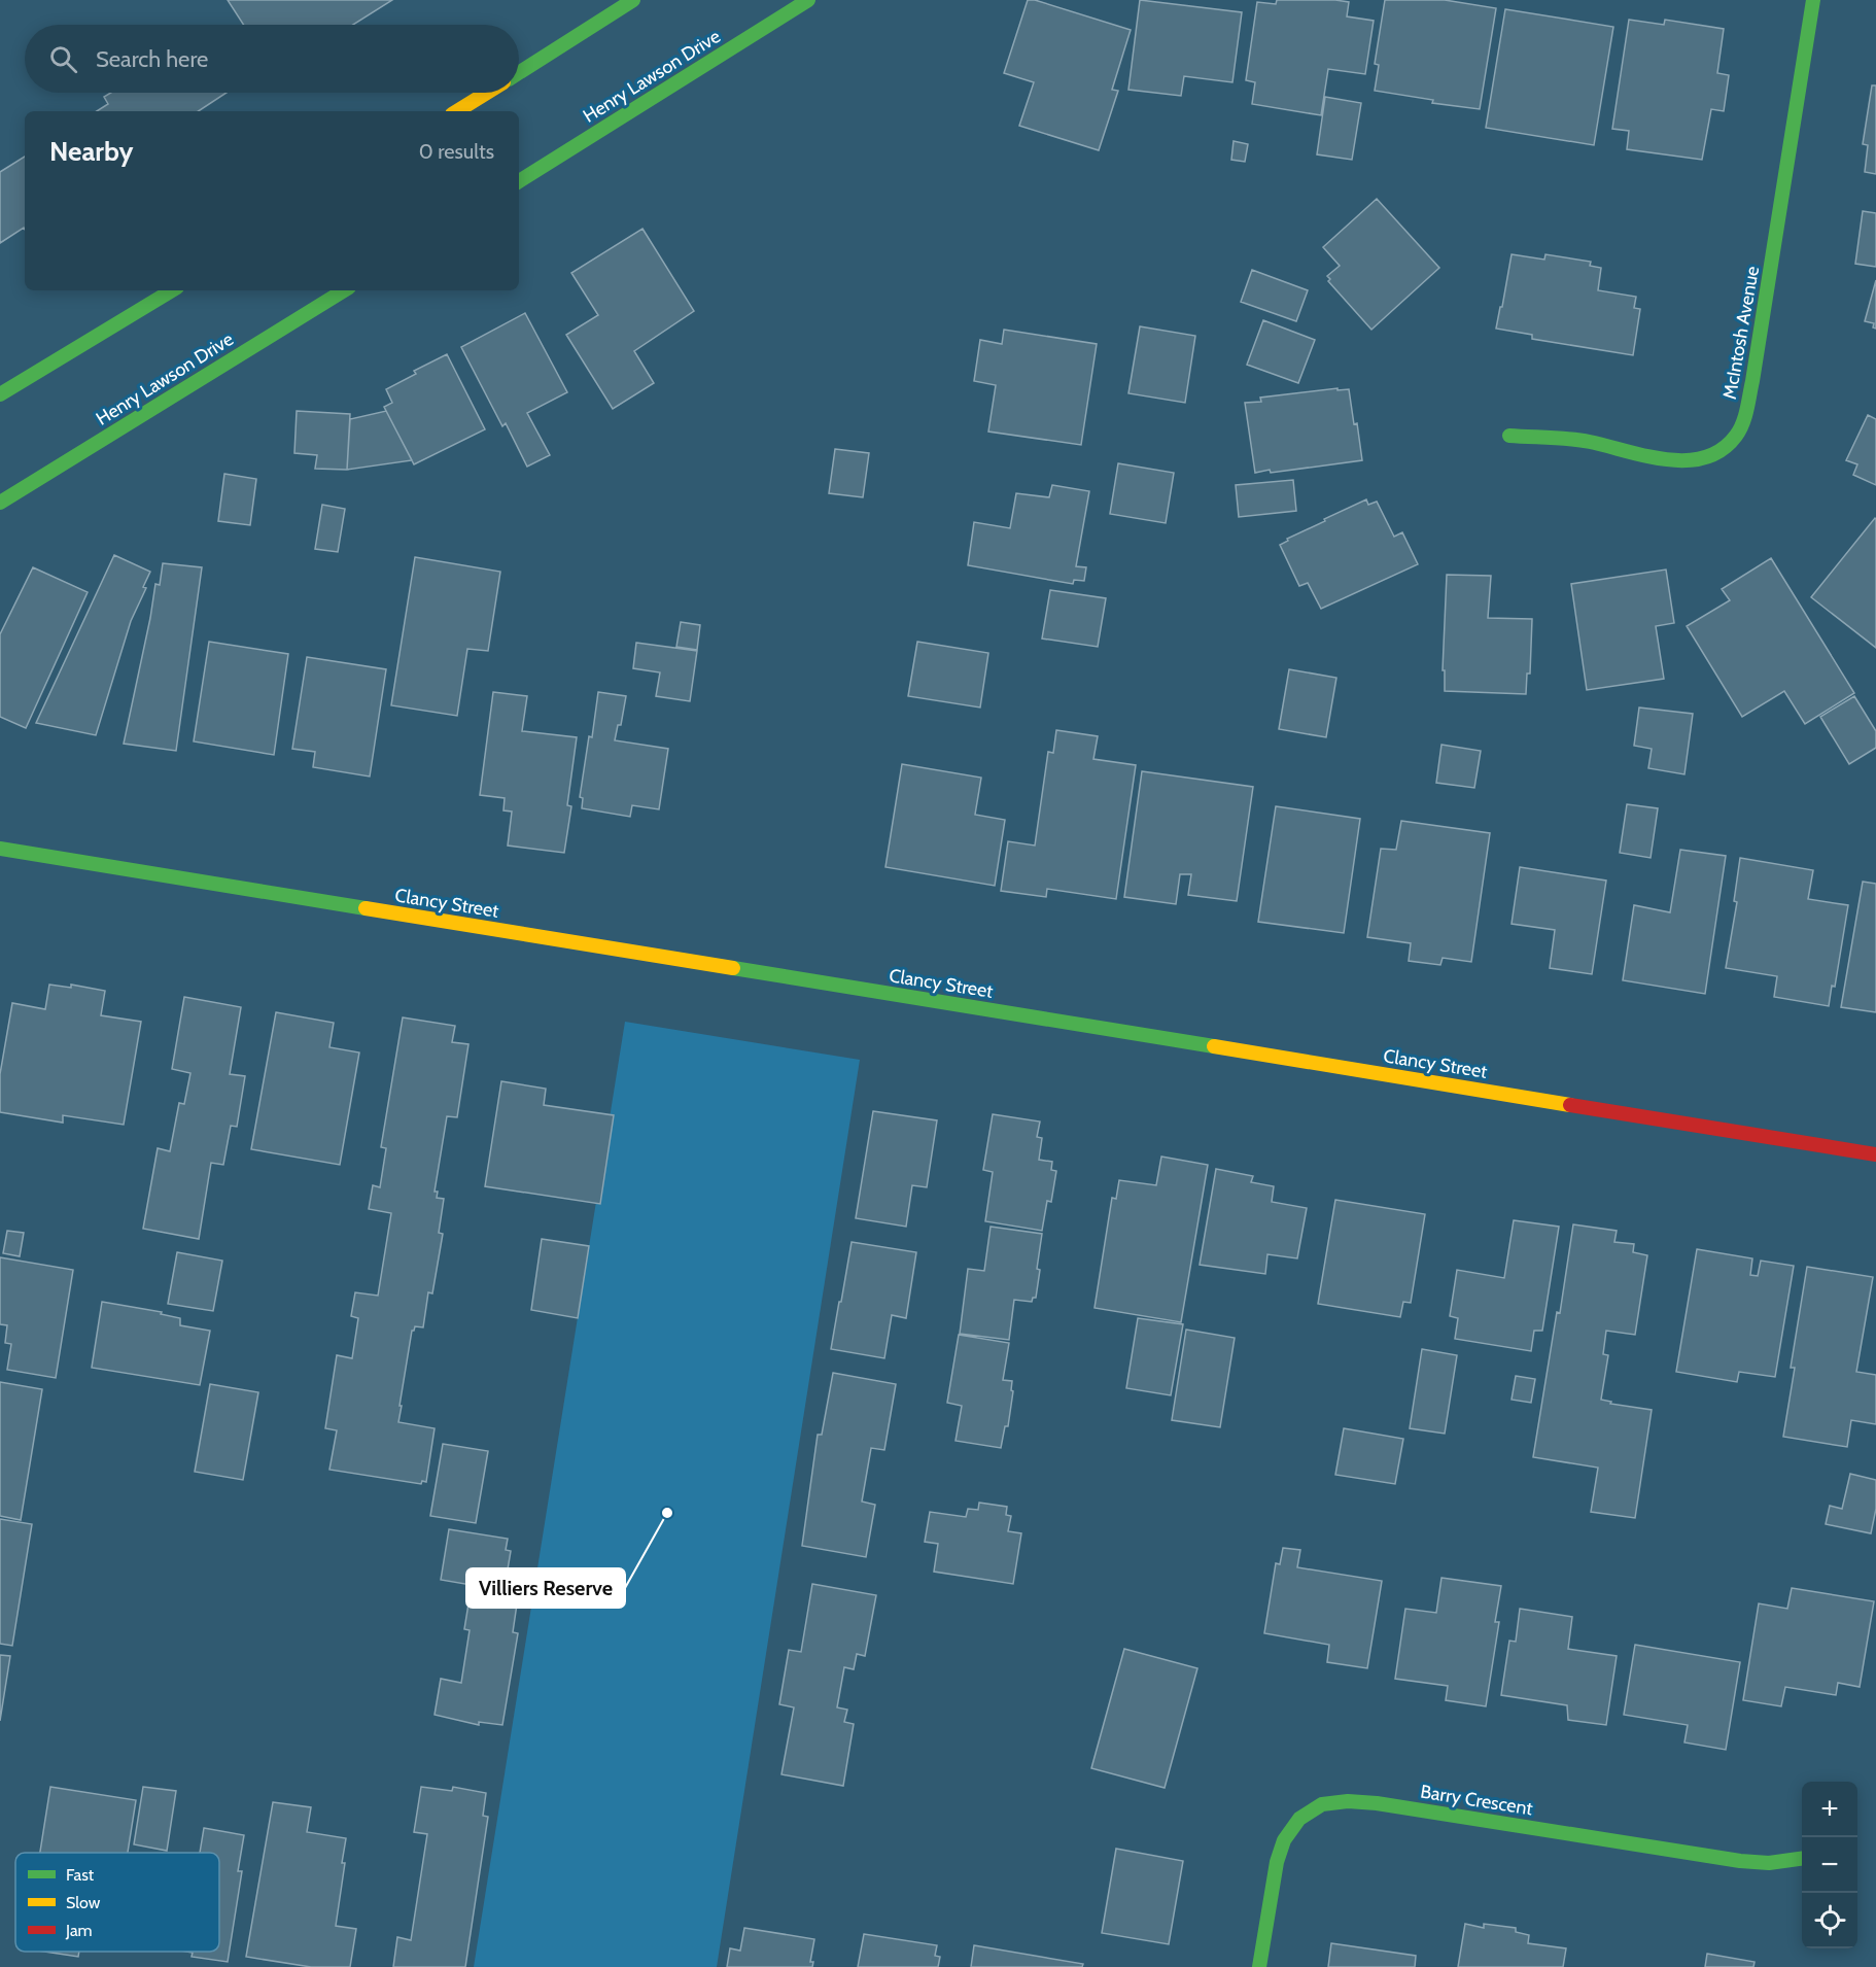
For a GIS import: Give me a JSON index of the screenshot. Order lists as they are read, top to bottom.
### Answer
{
  "streets": {
    "street": [
      "Henry Lawson Drive",
      "McIntosh Avenue",
      "Clancy Street",
      "Barry Crescent"
    ]
  },
  "places": ["Villiers Reserve"],
  "legend": ["Fast", "Slow", "Jam"],
  "page": {
    "search": "Search here",
    "heading": ["Nearby", "0 results"],
    "map_buttons": ["+", "−"]
  }
}
